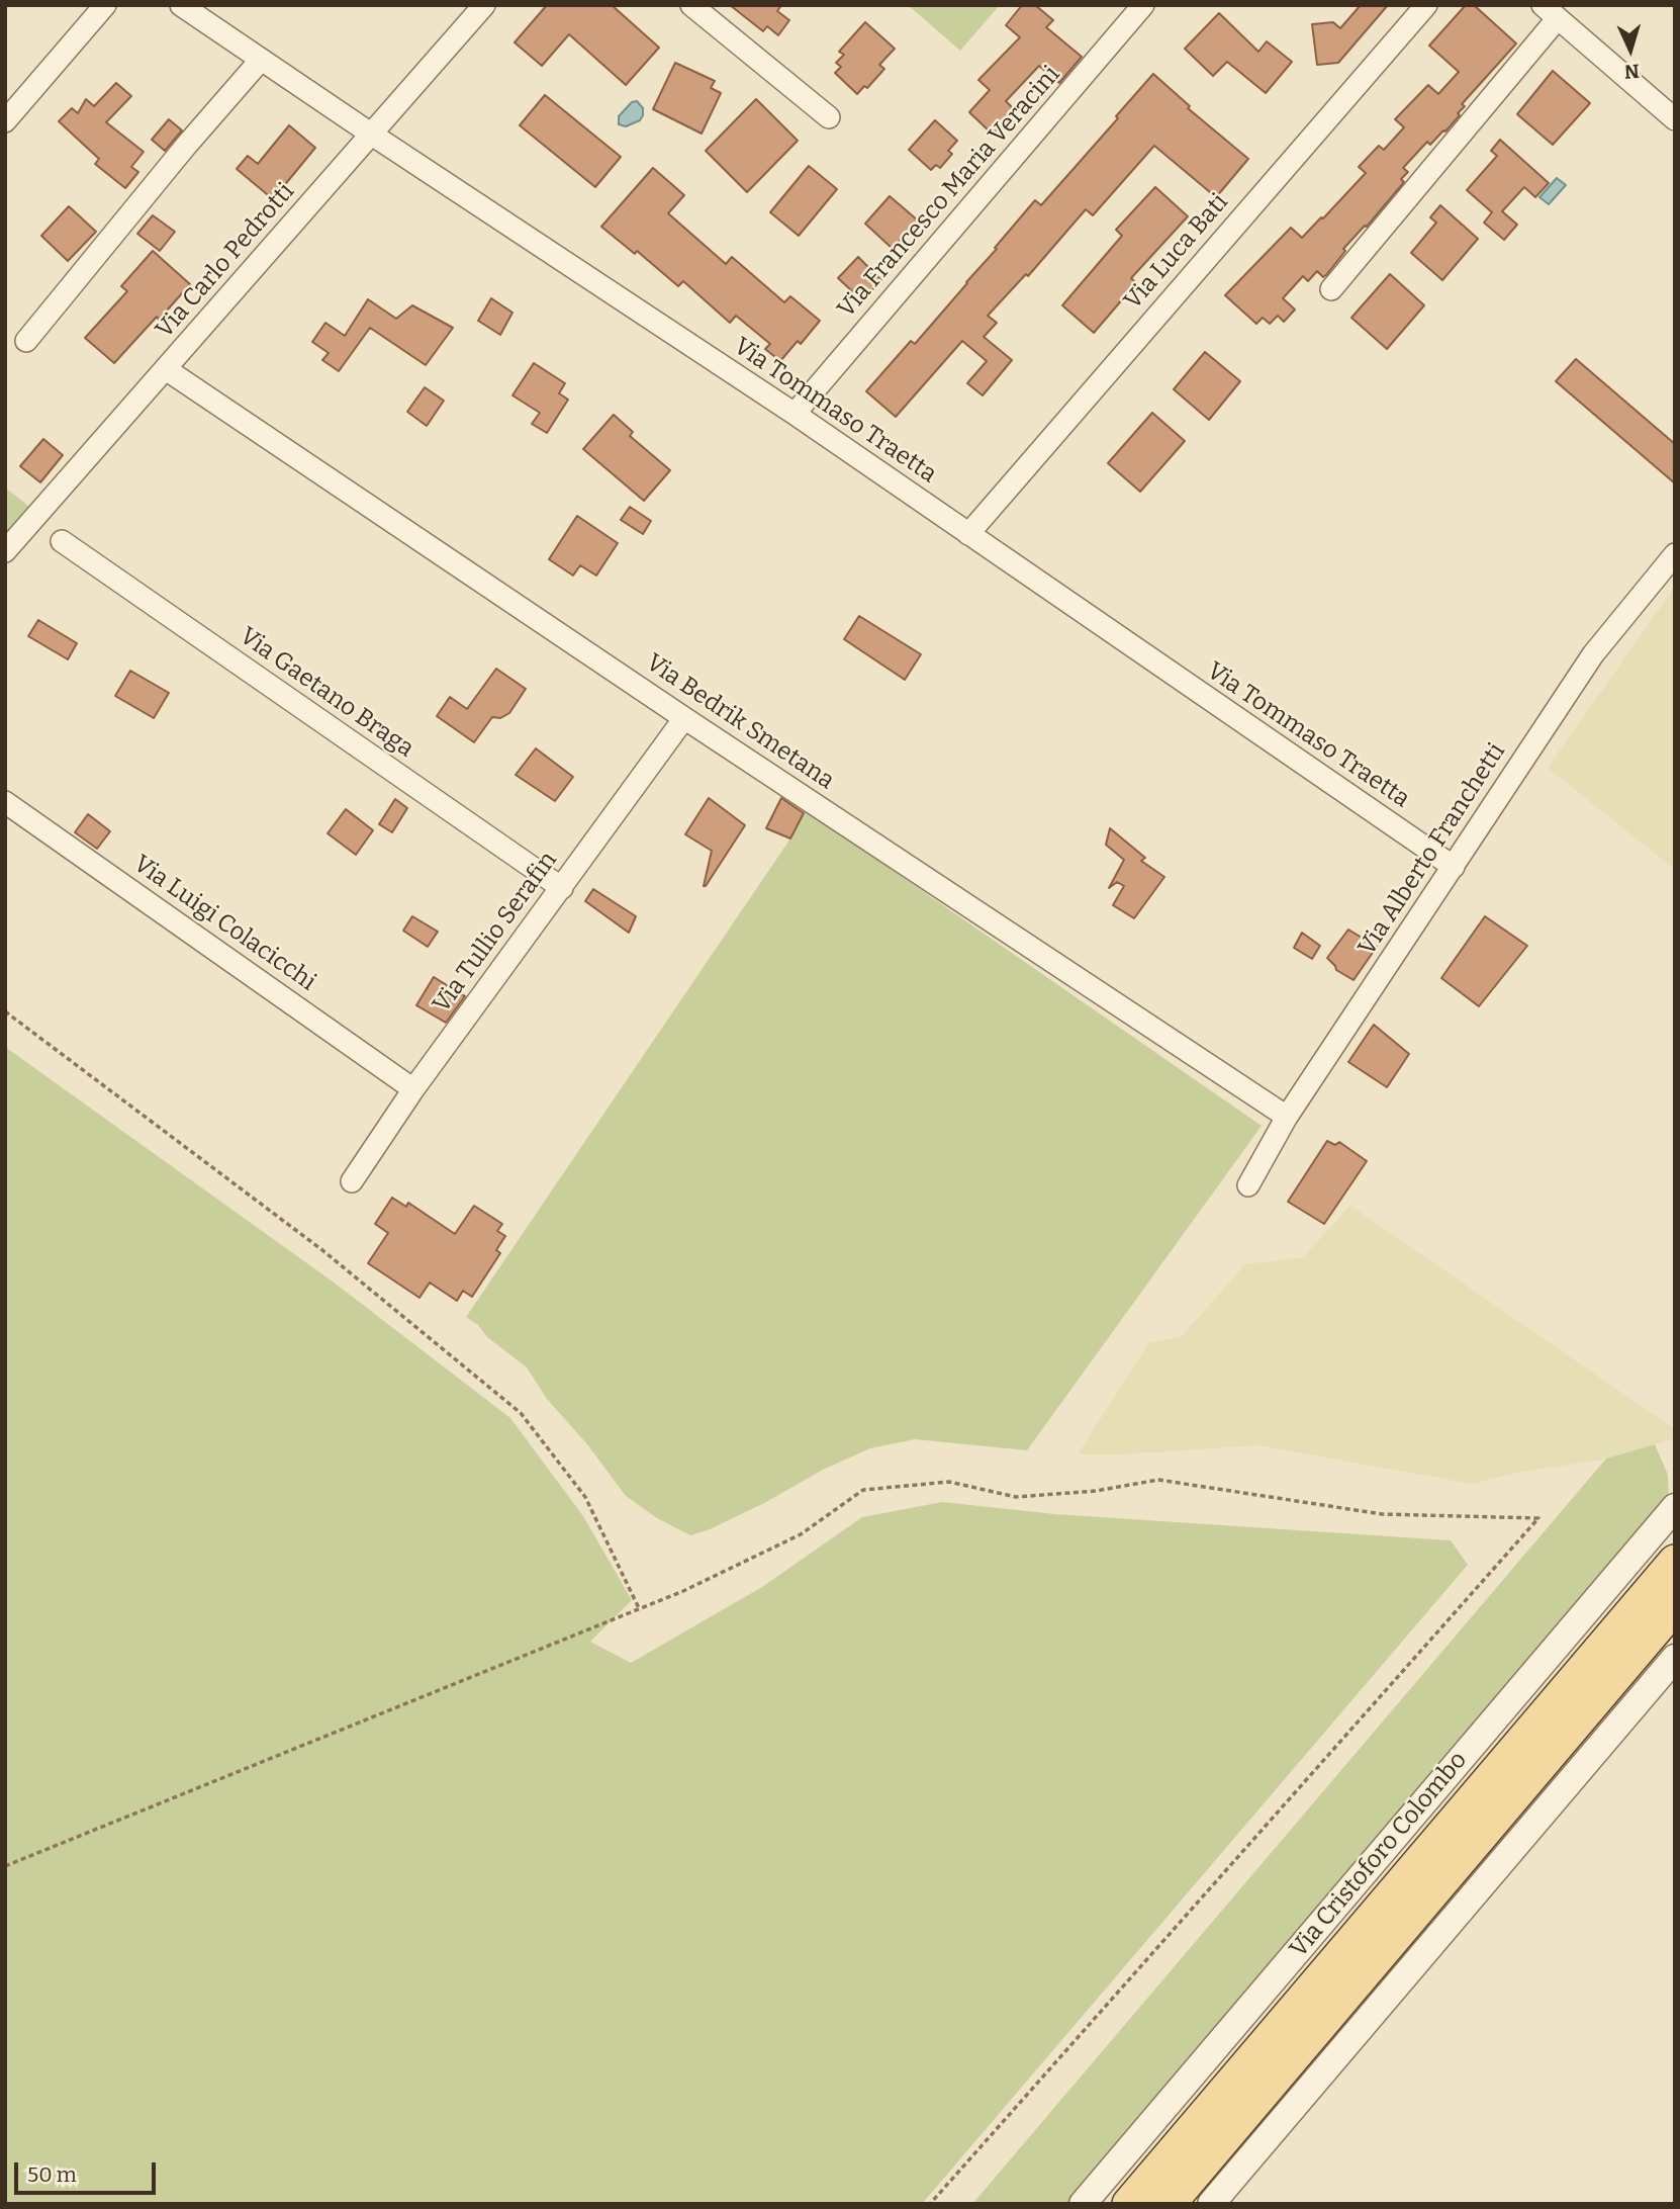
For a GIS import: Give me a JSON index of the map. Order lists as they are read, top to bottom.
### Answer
{
  "streets": {
    "main road": ["Via Cristoforo Colombo"],
    "street": [
      "Via Francesco Maria Veracini",
      "Via Luca Bati",
      "Via Carlo Pedrotti",
      "Via Tommaso Traetta",
      "Via Gaetano Braga",
      "Via Bedrik Smetana",
      "Via Alberto Franchetti",
      "Via Luigi Colacicchi",
      "Via Tullio Serafin"
    ]
  },
  "crossings": [
    ["Via Francesco Maria Veracini", "Via Tommaso Traetta"],
    ["Via Luca Bati", "Via Tommaso Traetta"],
    ["Via Carlo Pedrotti", "Via Tommaso Traetta"],
    ["Via Carlo Pedrotti", "Via Bedrik Smetana"],
    ["Via Tommaso Traetta", "Via Alberto Franchetti"],
    ["Via Gaetano Braga", "Via Tullio Serafin"],
    ["Via Bedrik Smetana", "Via Alberto Franchetti"],
    ["Via Bedrik Smetana", "Via Tullio Serafin"],
    ["Via Luigi Colacicchi", "Via Tullio Serafin"]
  ],
  "scale_bar": "50 m",
  "north": "bottom"
}
